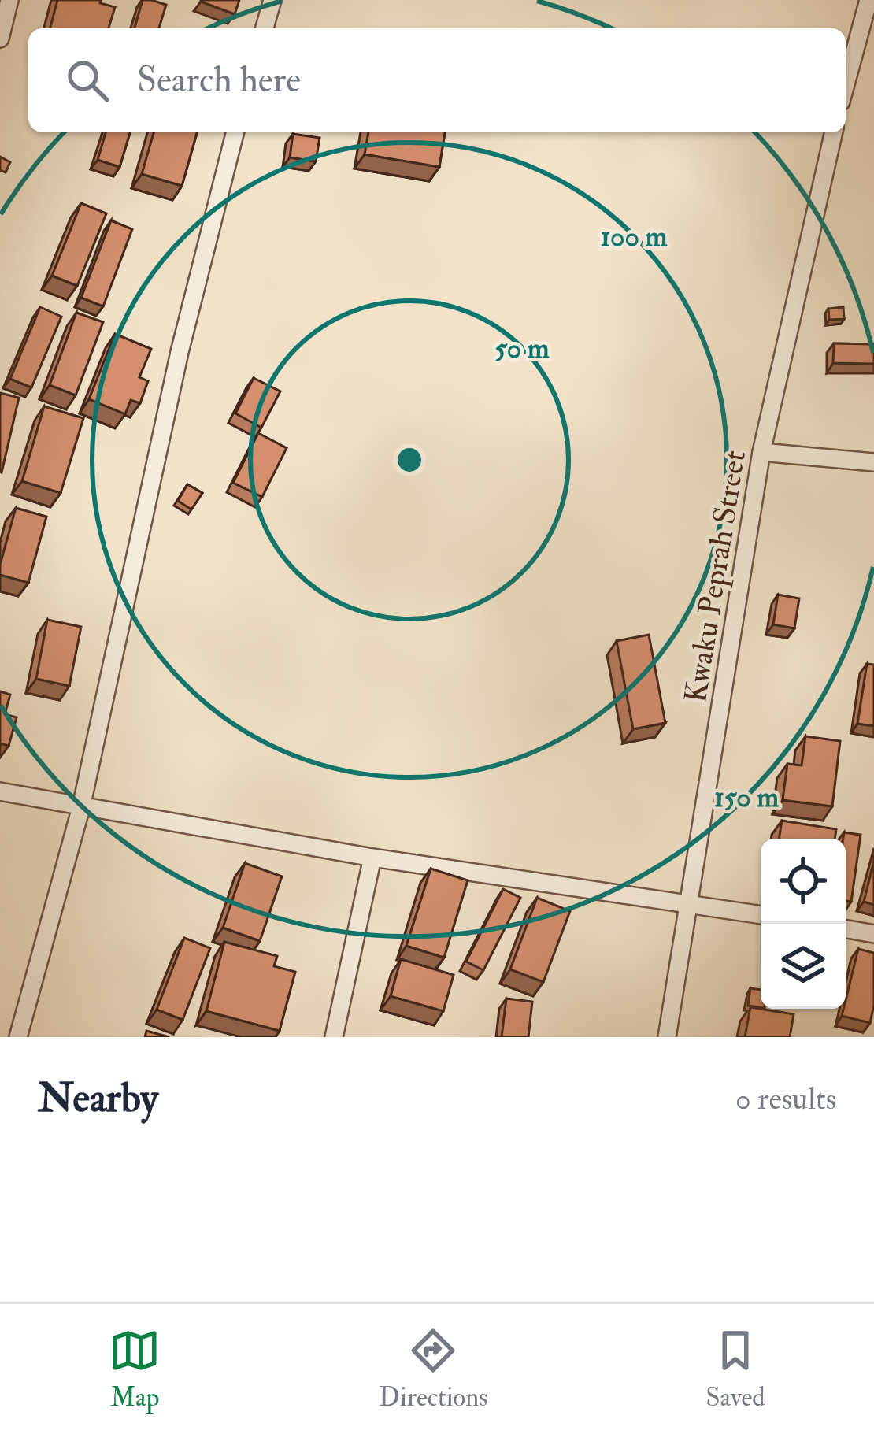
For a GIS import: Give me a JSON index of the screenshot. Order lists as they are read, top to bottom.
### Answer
{
  "streets": {
    "street": ["Kwaku Peprah Street"]
  },
  "page": {
    "search": "Search here",
    "heading": ["Nearby", "0 results"],
    "nav": ["Map", "Directions", "Saved"]
  },
  "rings": ["100 m", "50 m", "150 m"]
}
